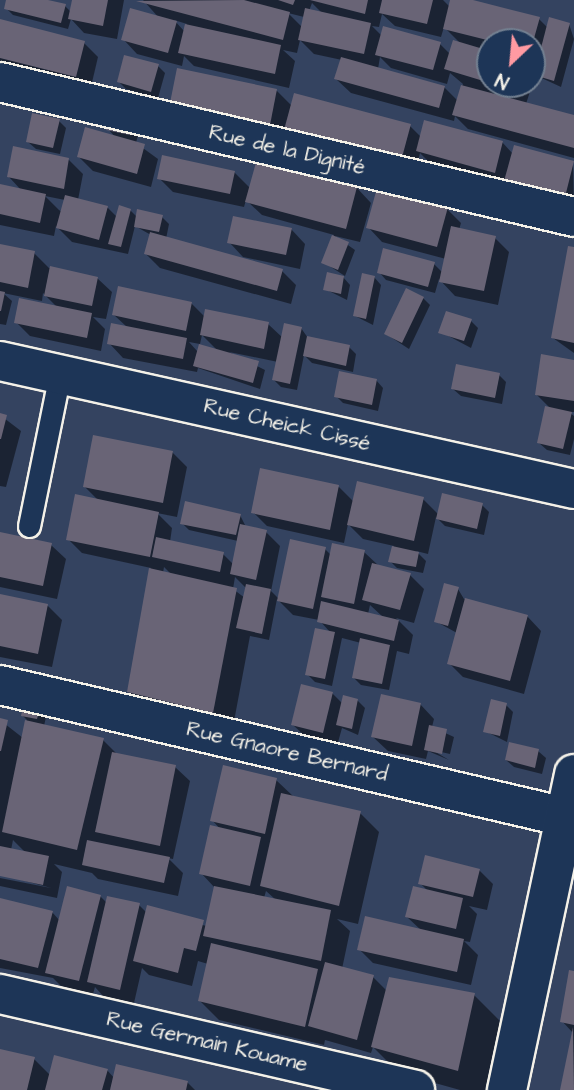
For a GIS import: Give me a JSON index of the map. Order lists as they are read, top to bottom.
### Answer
{
  "streets": {
    "street": [
      "Rue de la Dignité",
      "Rue Cheick Cissé",
      "Rue Gnaore Bernard",
      "Rue Germain Kouame"
    ]
  },
  "north": "bottom left"
}
